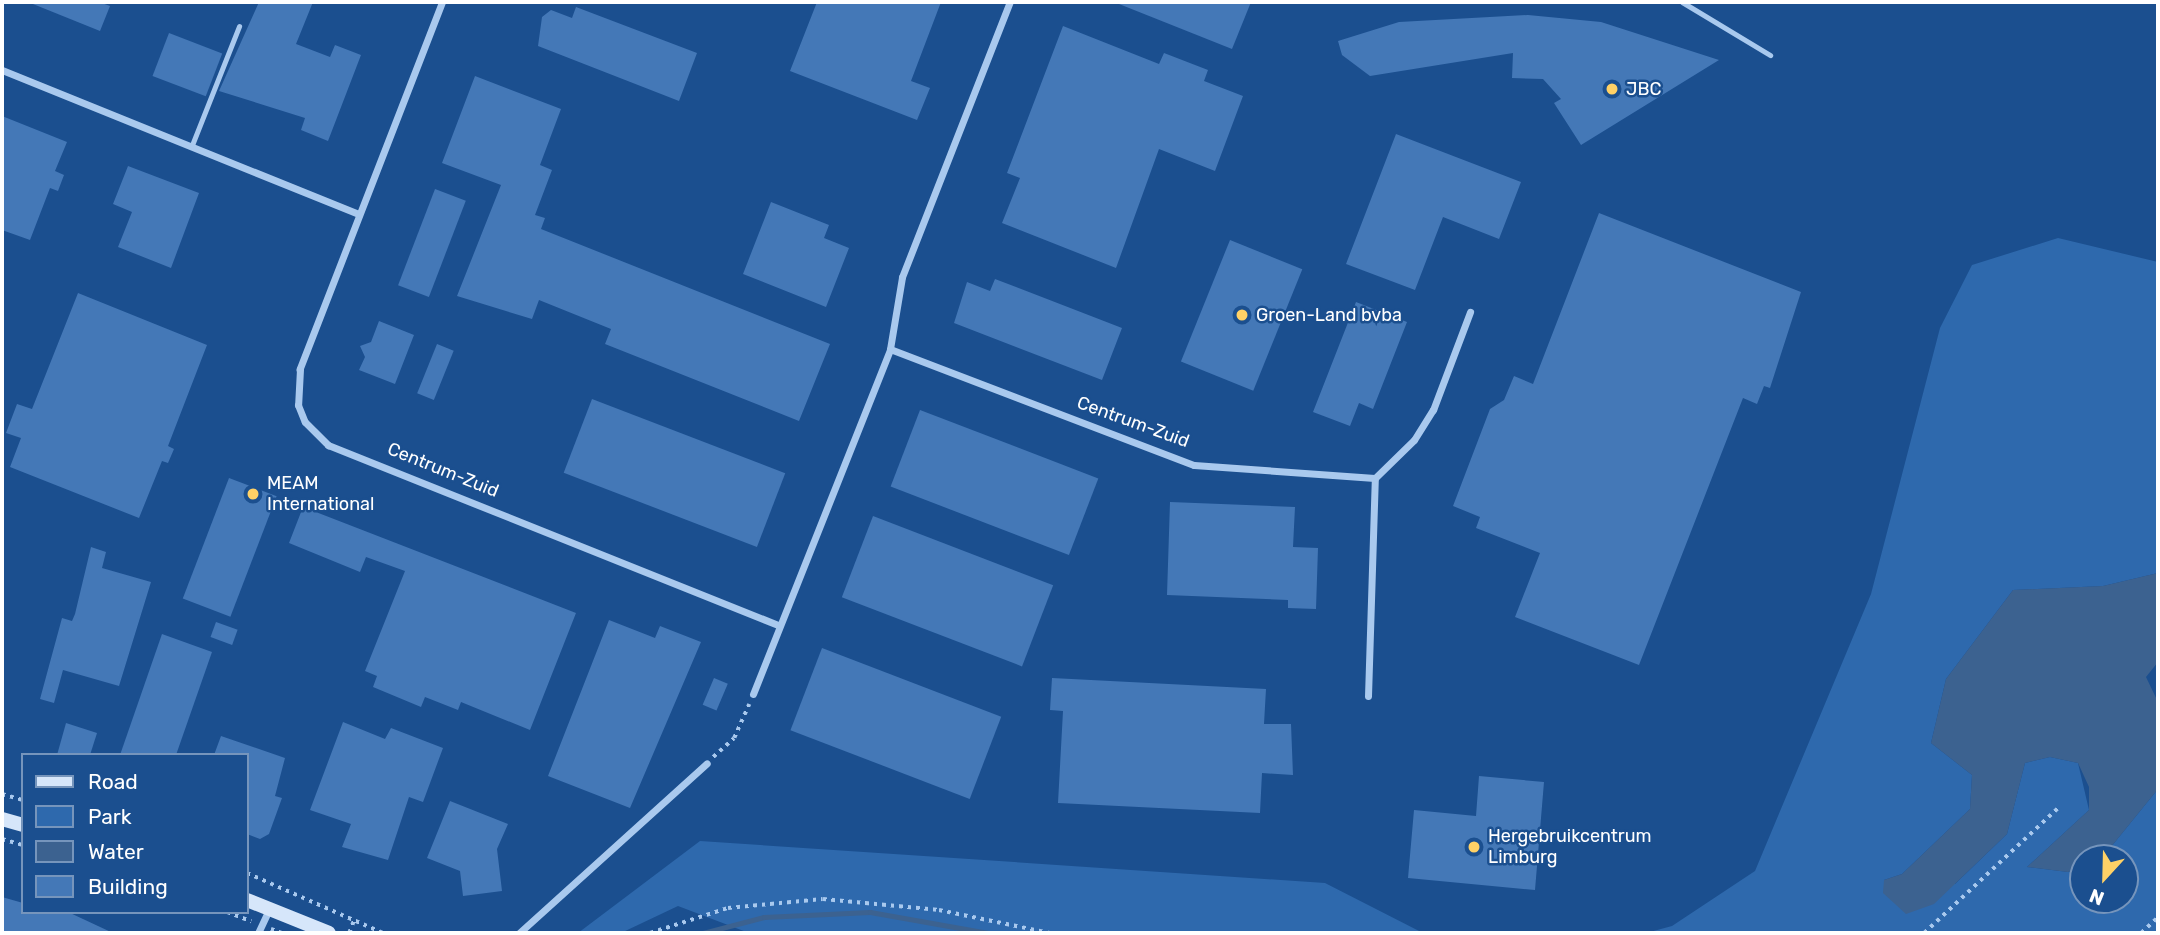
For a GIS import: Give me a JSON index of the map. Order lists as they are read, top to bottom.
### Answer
{
  "streets": {
    "street": ["Centrum-Zuid"]
  },
  "places": [
    "JBC",
    "Groen-Land bvba",
    "MEAM International",
    "Hergebruikcentrum Limburg"
  ],
  "legend": [
    "Road",
    "Park",
    "Water",
    "Building"
  ],
  "north": "bottom"
}
